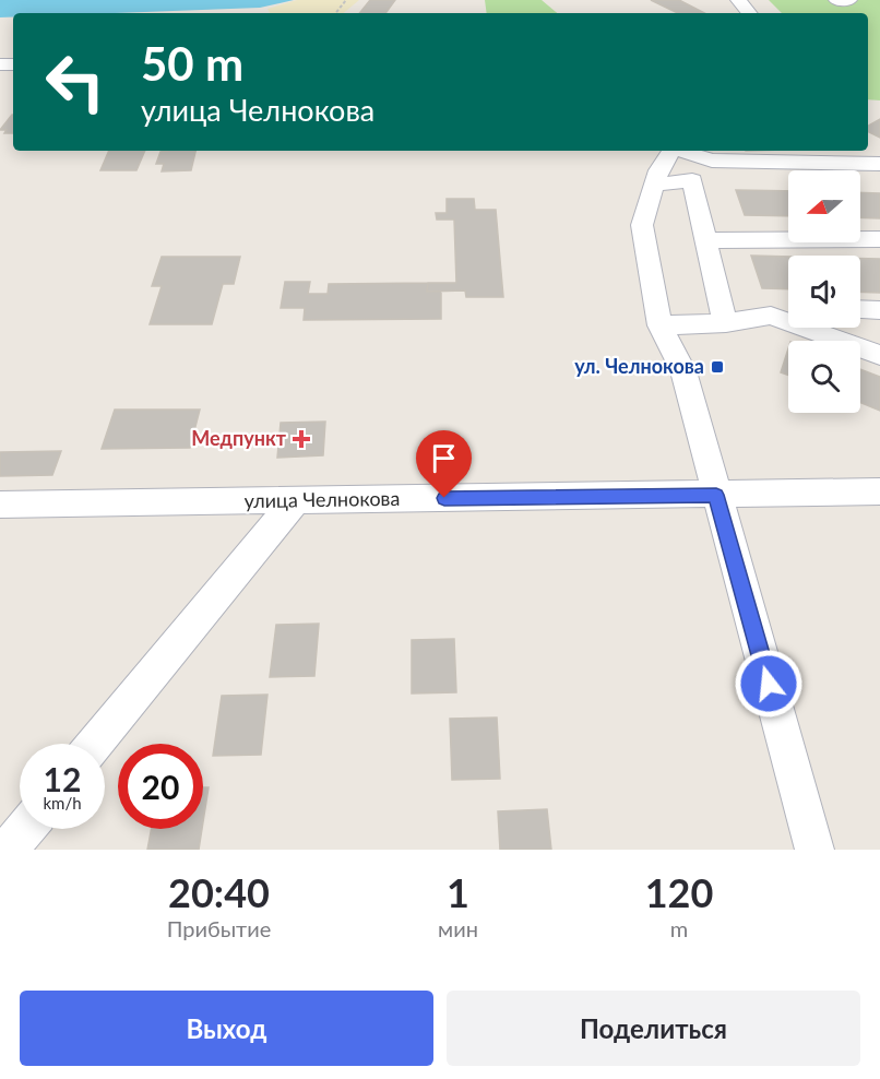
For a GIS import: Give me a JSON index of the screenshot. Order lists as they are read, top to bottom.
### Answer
{
  "streets": {
    "street": ["улица Челнокова"]
  },
  "places": {
    "transit": ["ул. Челнокова"],
    "health": ["Медпункт"]
  },
  "north": "left",
  "page": {
    "turn": ["50 m", "улица Челнокова"],
    "speed": "12 km/h",
    "limit": "20",
    "eta": [
      "20:40",
      "Прибытие",
      "1",
      "мин",
      "120",
      "m"
    ],
    "buttons": ["Выход", "Поделиться"]
  }
}
